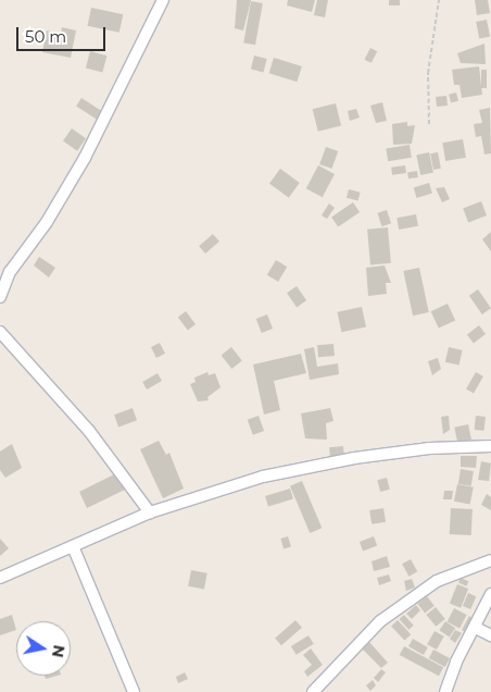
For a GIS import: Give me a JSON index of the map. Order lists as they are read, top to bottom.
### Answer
{
  "scale_bar": "50 m",
  "north": "right"
}
